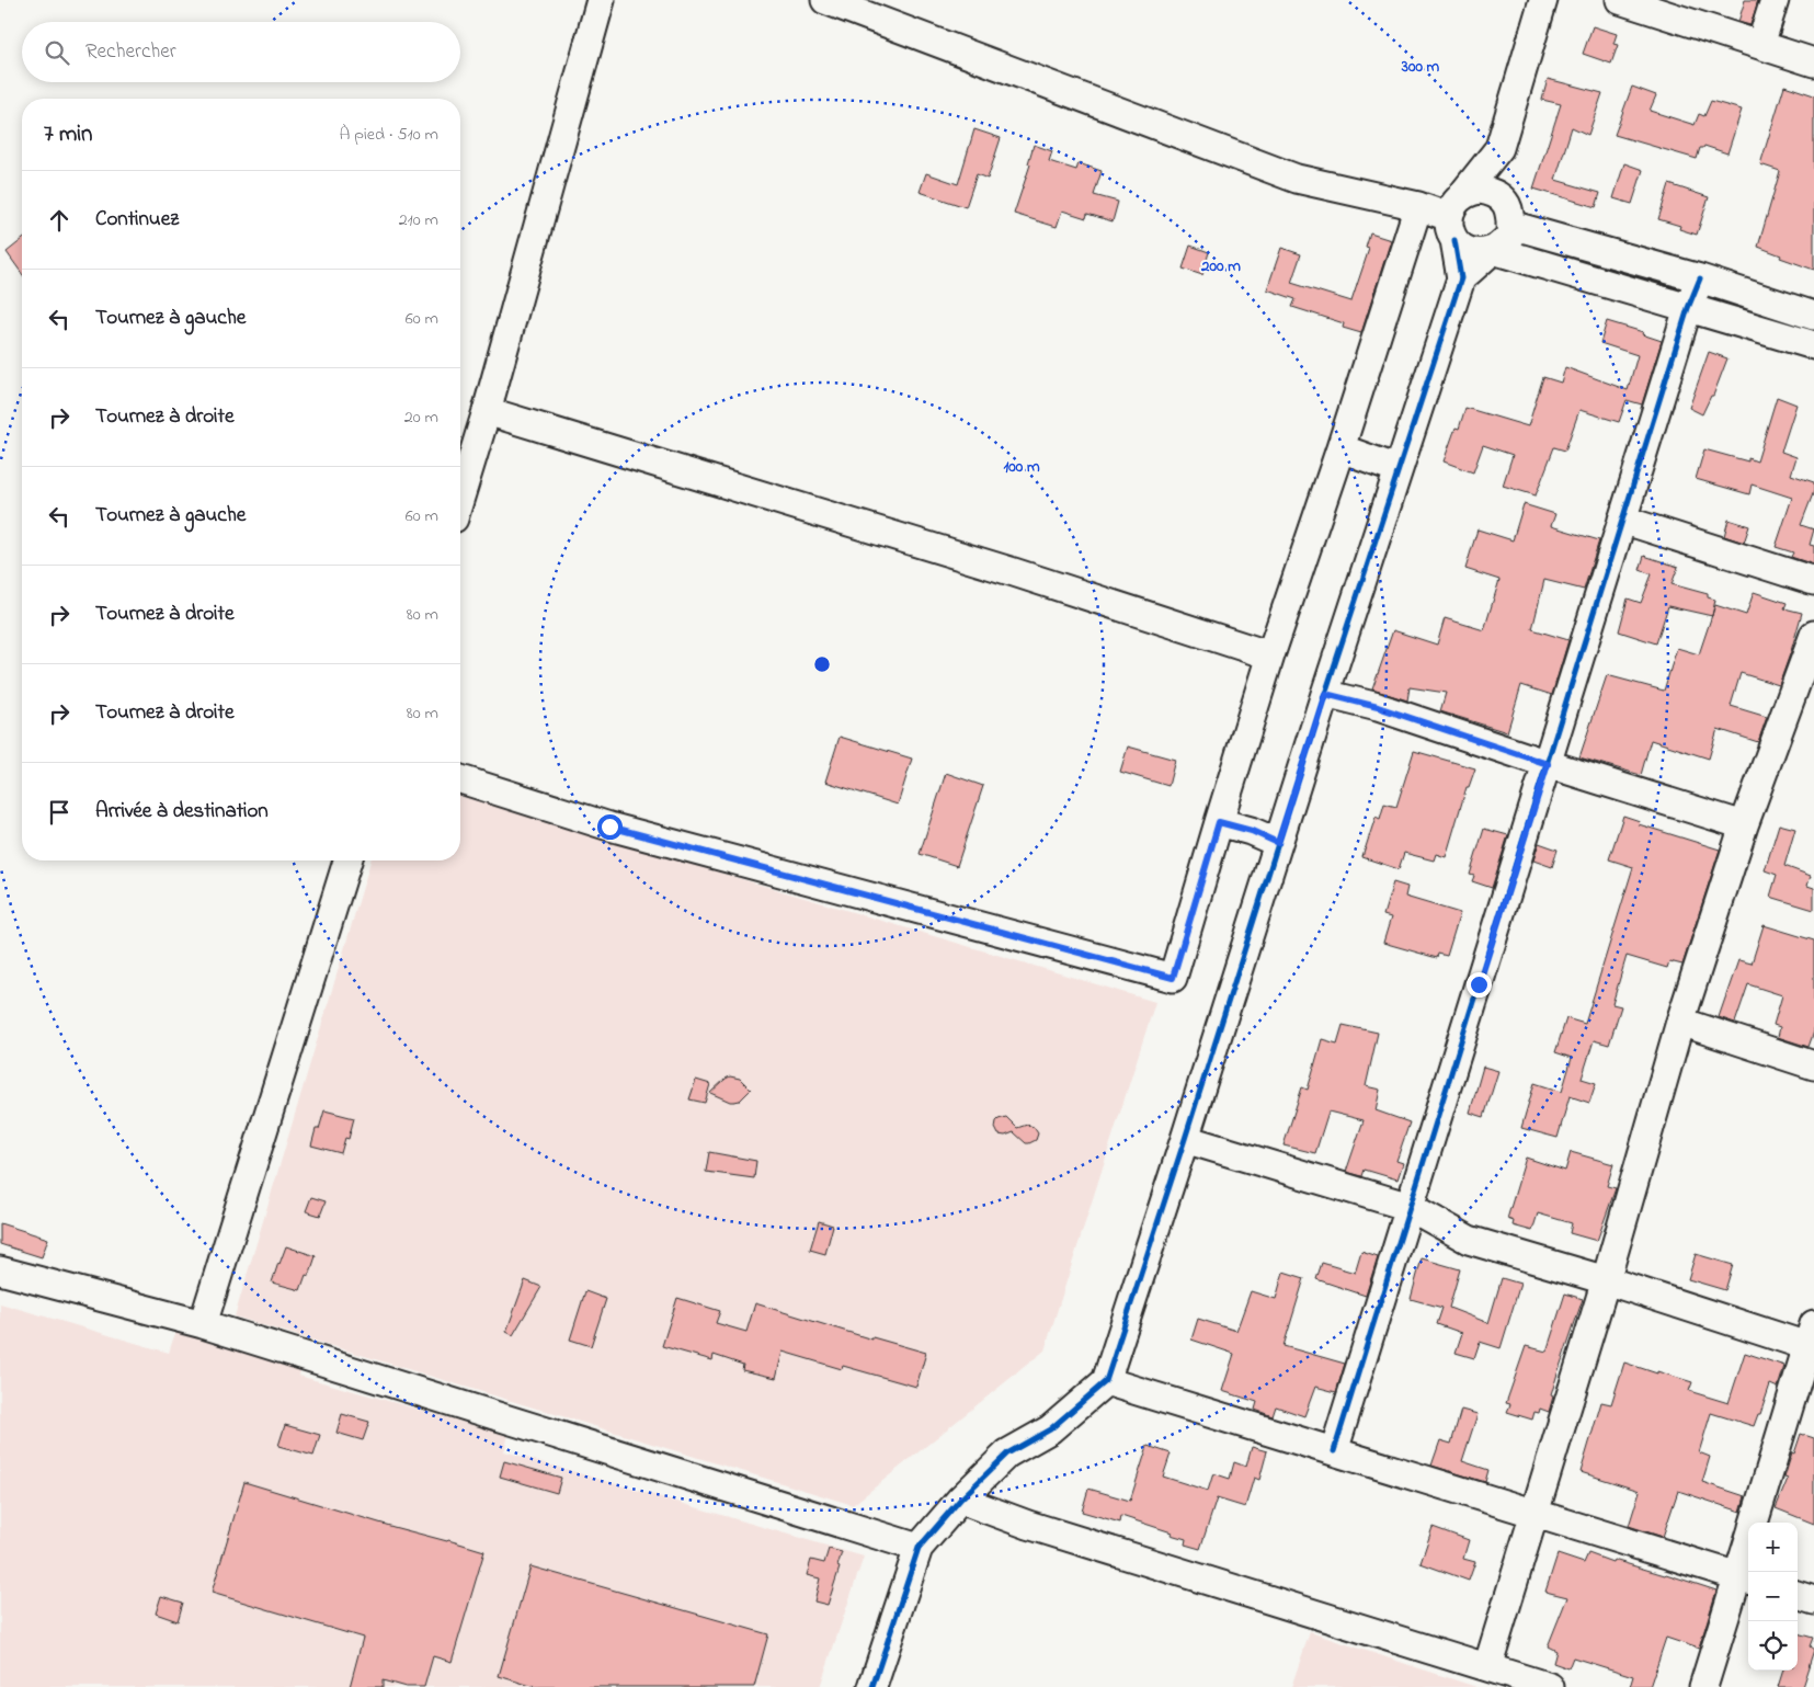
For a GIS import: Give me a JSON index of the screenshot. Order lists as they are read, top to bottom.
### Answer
{
  "page": {
    "search": "Rechercher",
    "heading": ["7 min", "À pied · 510 m"],
    "list": [
      ["Continuez", "210 m"],
      ["Tournez à gauche", "60 m"],
      ["Tournez à droite", "20 m"],
      ["Tournez à gauche", "60 m"],
      ["Tournez à droite", "80 m"],
      ["Tournez à droite", "80 m"],
      "Arrivée à destination"
    ],
    "map_buttons": ["+", "−"]
  },
  "rings": ["300 m", "200 m", "100 m"]
}
